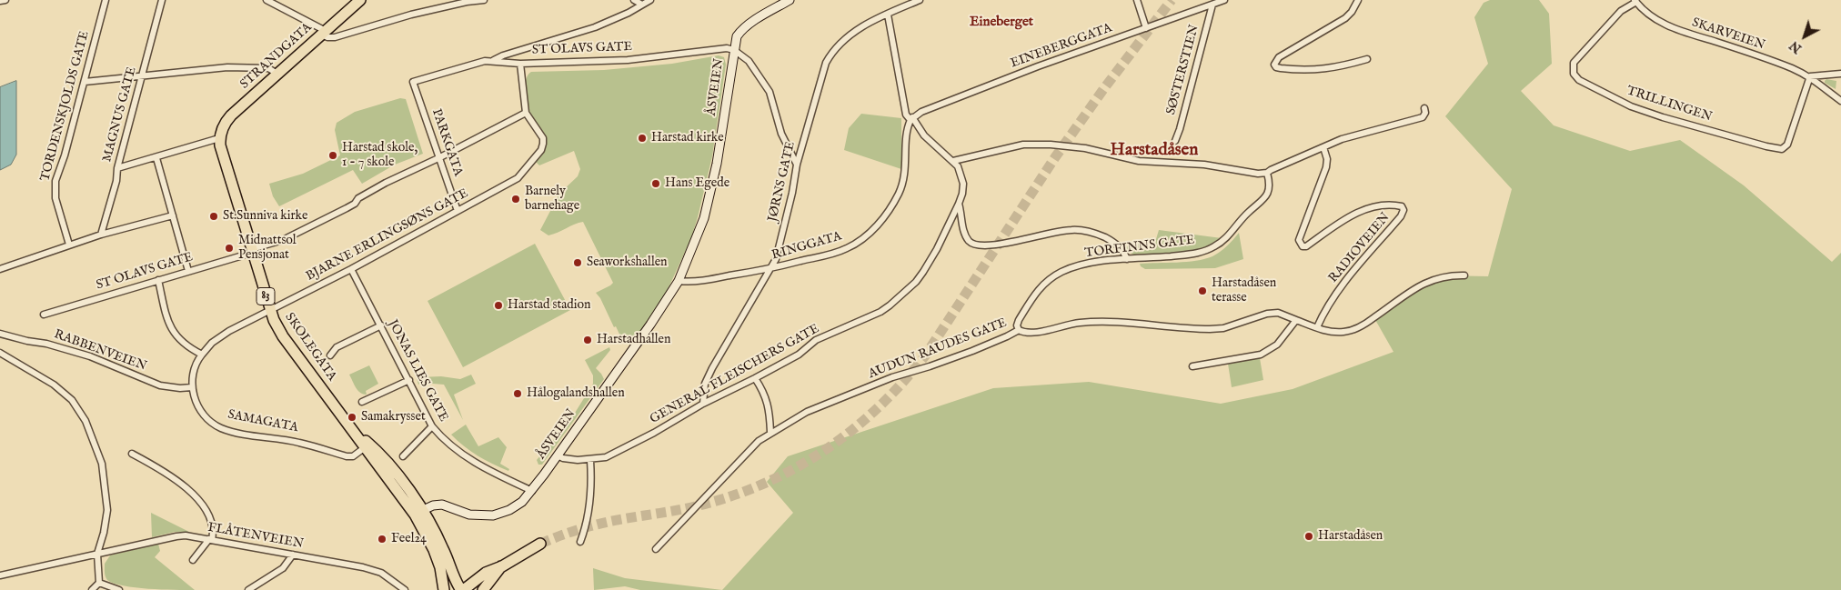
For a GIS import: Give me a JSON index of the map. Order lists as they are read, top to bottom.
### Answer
{
  "streets": {
    "highway": ["STRANDGATA", "83", "SKOLEGATA"],
    "street": [
      "SKARVEIEN",
      "EINEBERGGATA",
      "ST OLAVS GATE",
      "SØSTERSTIEN",
      "ÅSVEIEN",
      "TRILLINGEN",
      "TORDENSKJOLDS GATE",
      "MAGNUS GATE",
      "PARKGATA",
      "JØRNS GATE",
      "BJARNE ERLINGSØNS GATE",
      "RINGGATA",
      "TORFINNS GATE",
      "RADIOVEIEN",
      "AUDUN RAUDES GATE",
      "RABBENVEIEN",
      "JONAS LIES GATE",
      "GENERAL FLEISCHERS GATE",
      "SAMAGATA",
      "FLÅTENVEIEN"
    ]
  },
  "crossings": [
    ["SKARVEIEN", "TRILLINGEN"],
    ["EINEBERGGATA", "SØSTERSTIEN"],
    ["EINEBERGGATA", "RINGGATA"],
    ["EINEBERGGATA", "GENERAL FLEISCHERS GATE"],
    ["ST OLAVS GATE", "ÅSVEIEN"],
    ["ST OLAVS GATE", "PARKGATA"],
    ["ST OLAVS GATE", "BJARNE ERLINGSØNS GATE"],
    ["ST OLAVS GATE", "SKOLEGATA"],
    ["STRANDGATA", "SKOLEGATA"],
    ["ÅSVEIEN", "RINGGATA"],
    ["ÅSVEIEN", "83"],
    ["ÅSVEIEN", "JONAS LIES GATE"],
    ["ÅSVEIEN", "GENERAL FLEISCHERS GATE"],
    ["PARKGATA", "BJARNE ERLINGSØNS GATE"],
    ["JØRNS GATE", "RINGGATA"],
    ["JØRNS GATE", "GENERAL FLEISCHERS GATE"],
    ["BJARNE ERLINGSØNS GATE", "SKOLEGATA"],
    ["BJARNE ERLINGSØNS GATE", "JONAS LIES GATE"],
    ["RINGGATA", "GENERAL FLEISCHERS GATE"],
    ["TORFINNS GATE", "AUDUN RAUDES GATE"],
    ["83", "SKOLEGATA"],
    ["83", "SAMAGATA"],
    ["RABBENVEIEN", "SAMAGATA"]
  ],
  "districts": ["Eineberget", "Harstadåsen"],
  "places": [
    "Harstad kirke",
    "Harstad skole, 1 - 7 skole",
    "Hans Egede",
    "Barnely barnehage",
    "St.Sunniva kirke",
    "Midnattsol Pensjonat",
    "Seaworkshallen",
    "Harstadåsen terasse",
    "Harstad stadion",
    "Harstadhallen",
    "Hålogalandshallen",
    "Samakrysset",
    "Harstadåsen",
    "Feel24"
  ],
  "north": "bottom left"
}
